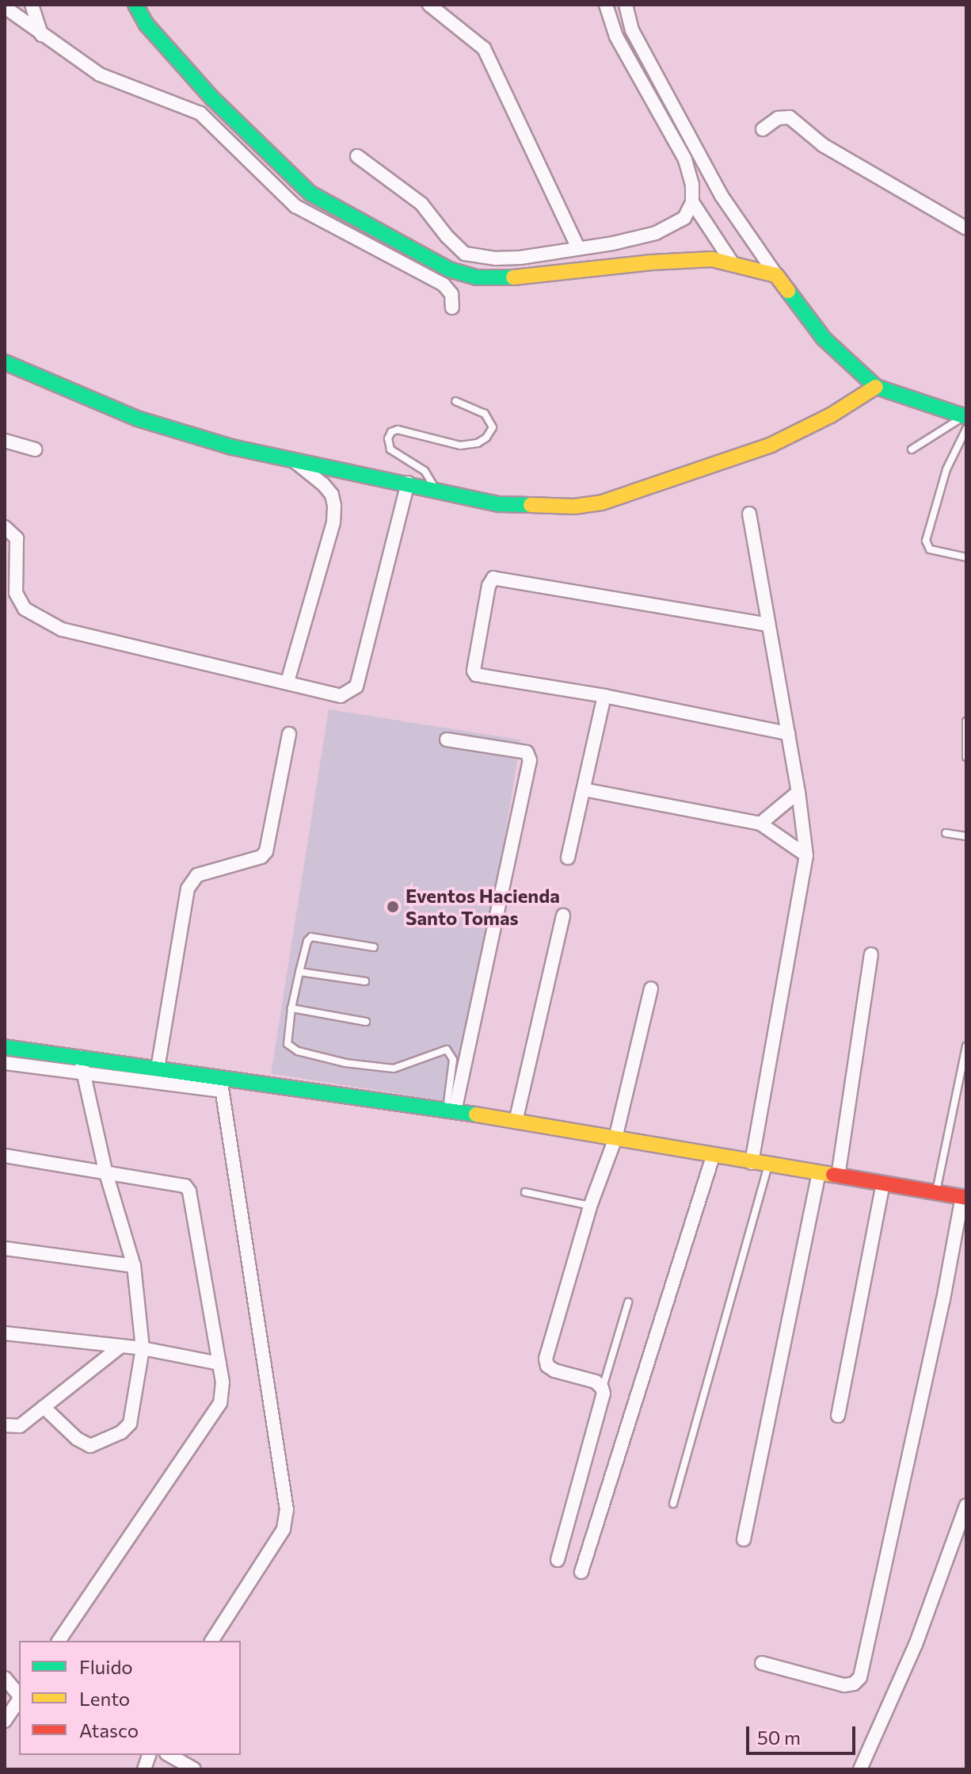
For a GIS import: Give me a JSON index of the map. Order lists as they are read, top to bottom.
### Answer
{
  "places": ["Eventos Hacienda Santo Tomas"],
  "legend": ["Fluido", "Lento", "Atasco"],
  "scale_bar": "50 m"
}
